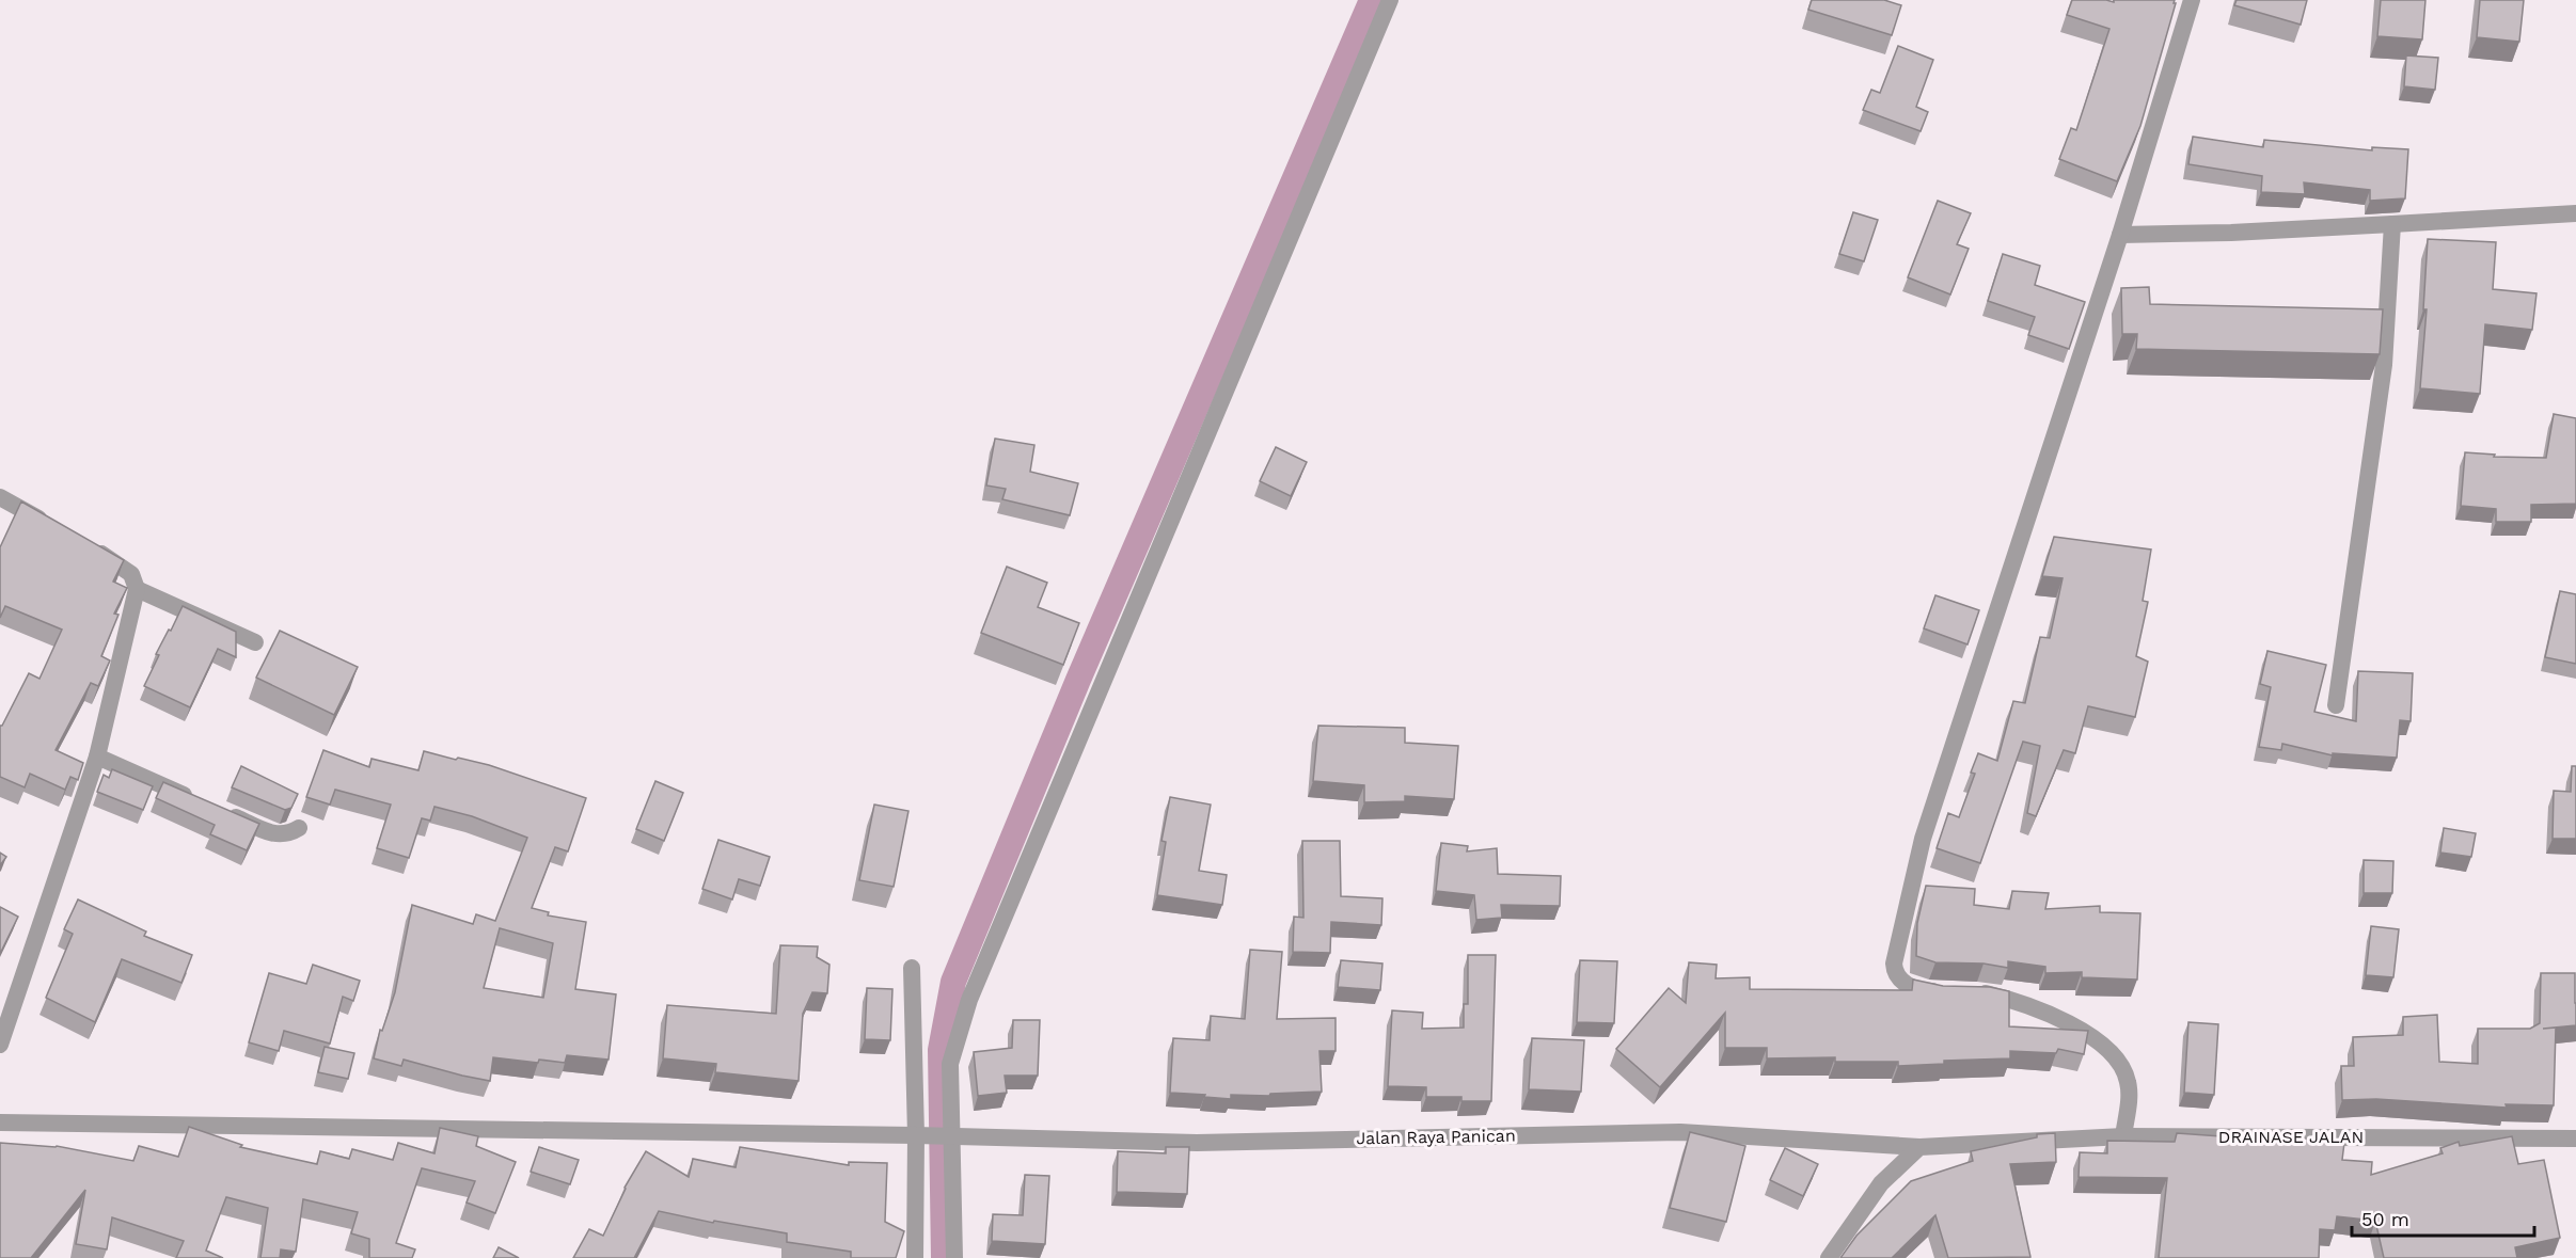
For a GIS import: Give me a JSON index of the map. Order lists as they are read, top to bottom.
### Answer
{
  "streets": {
    "street": ["Jalan Raya Panican", "DRAINASE JALAN"]
  },
  "crossings": [
    ["Jalan Raya Panican", "DRAINASE JALAN"]
  ],
  "scale_bar": "50 m"
}
